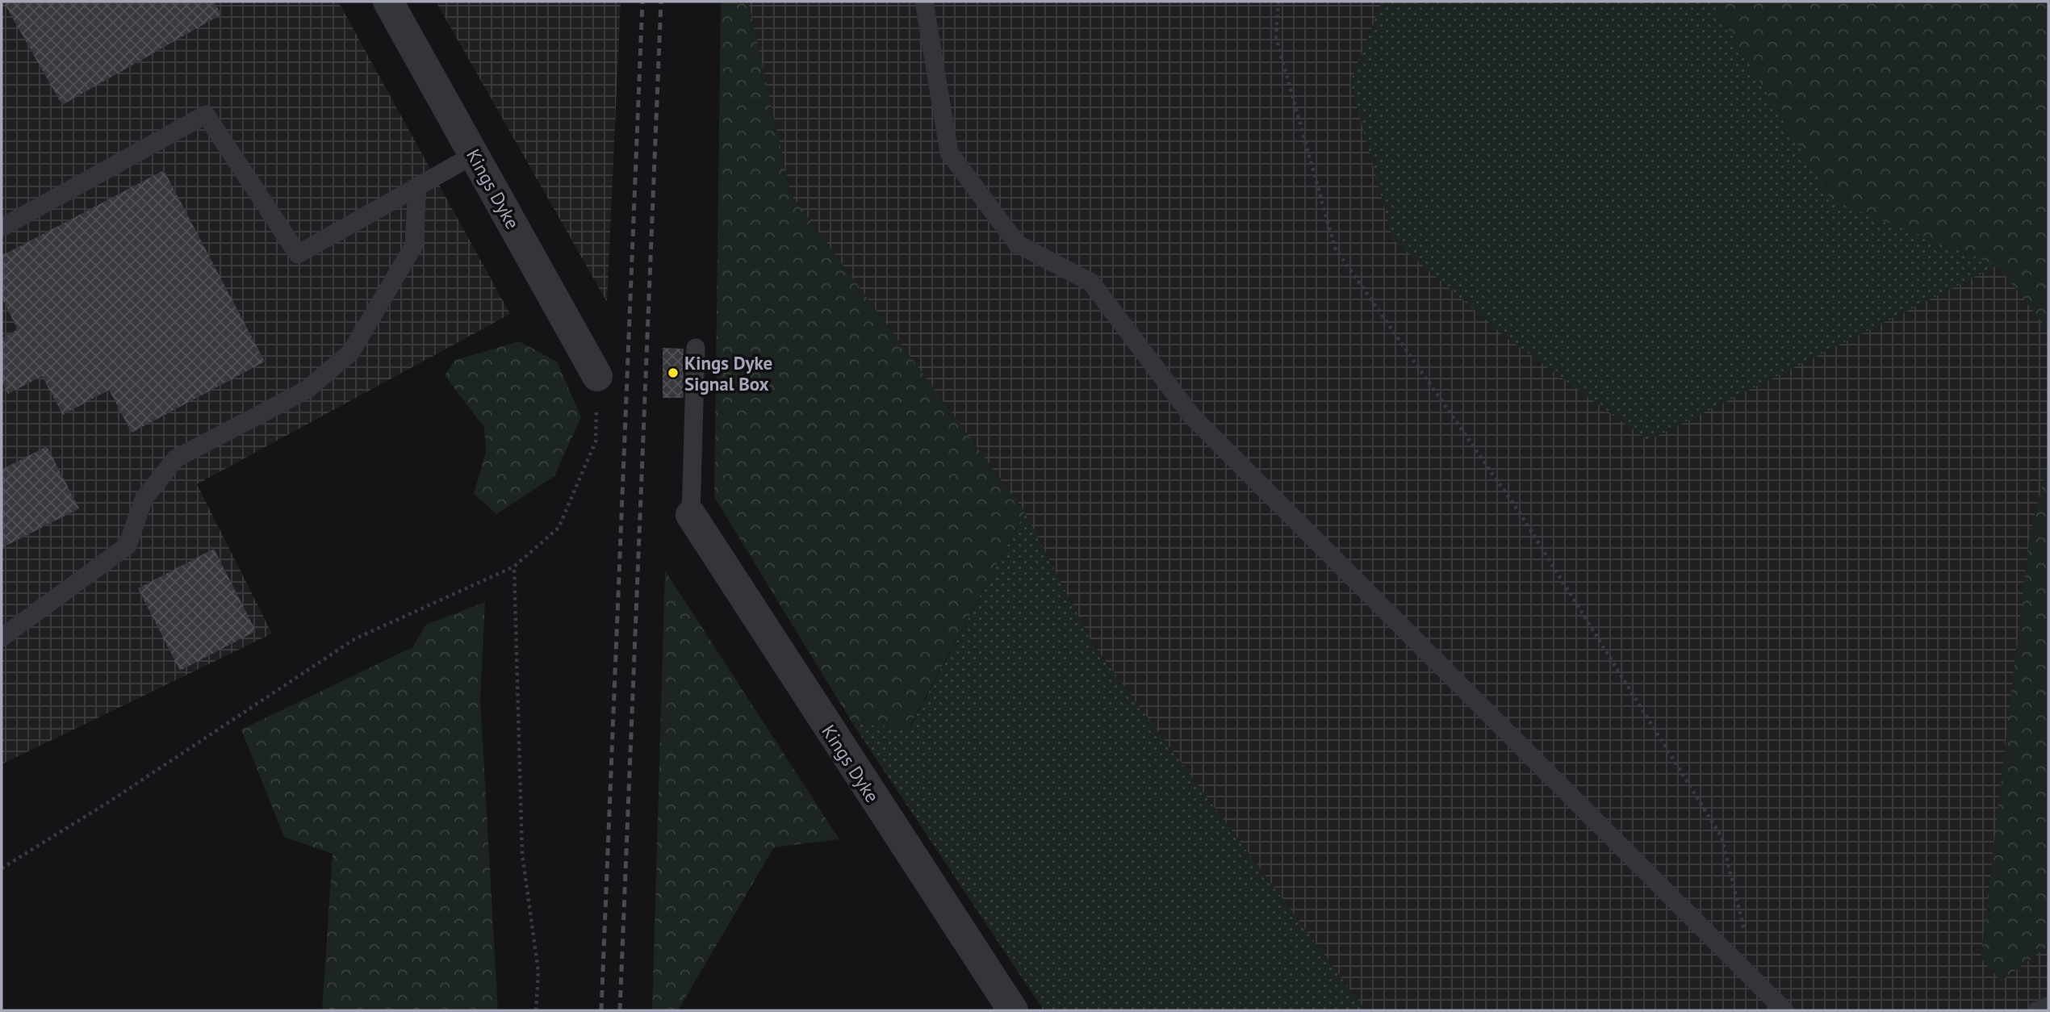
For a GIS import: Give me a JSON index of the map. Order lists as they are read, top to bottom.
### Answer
{
  "streets": {
    "street": ["Kings Dyke"]
  },
  "places": ["Kings Dyke Signal Box"]
}
